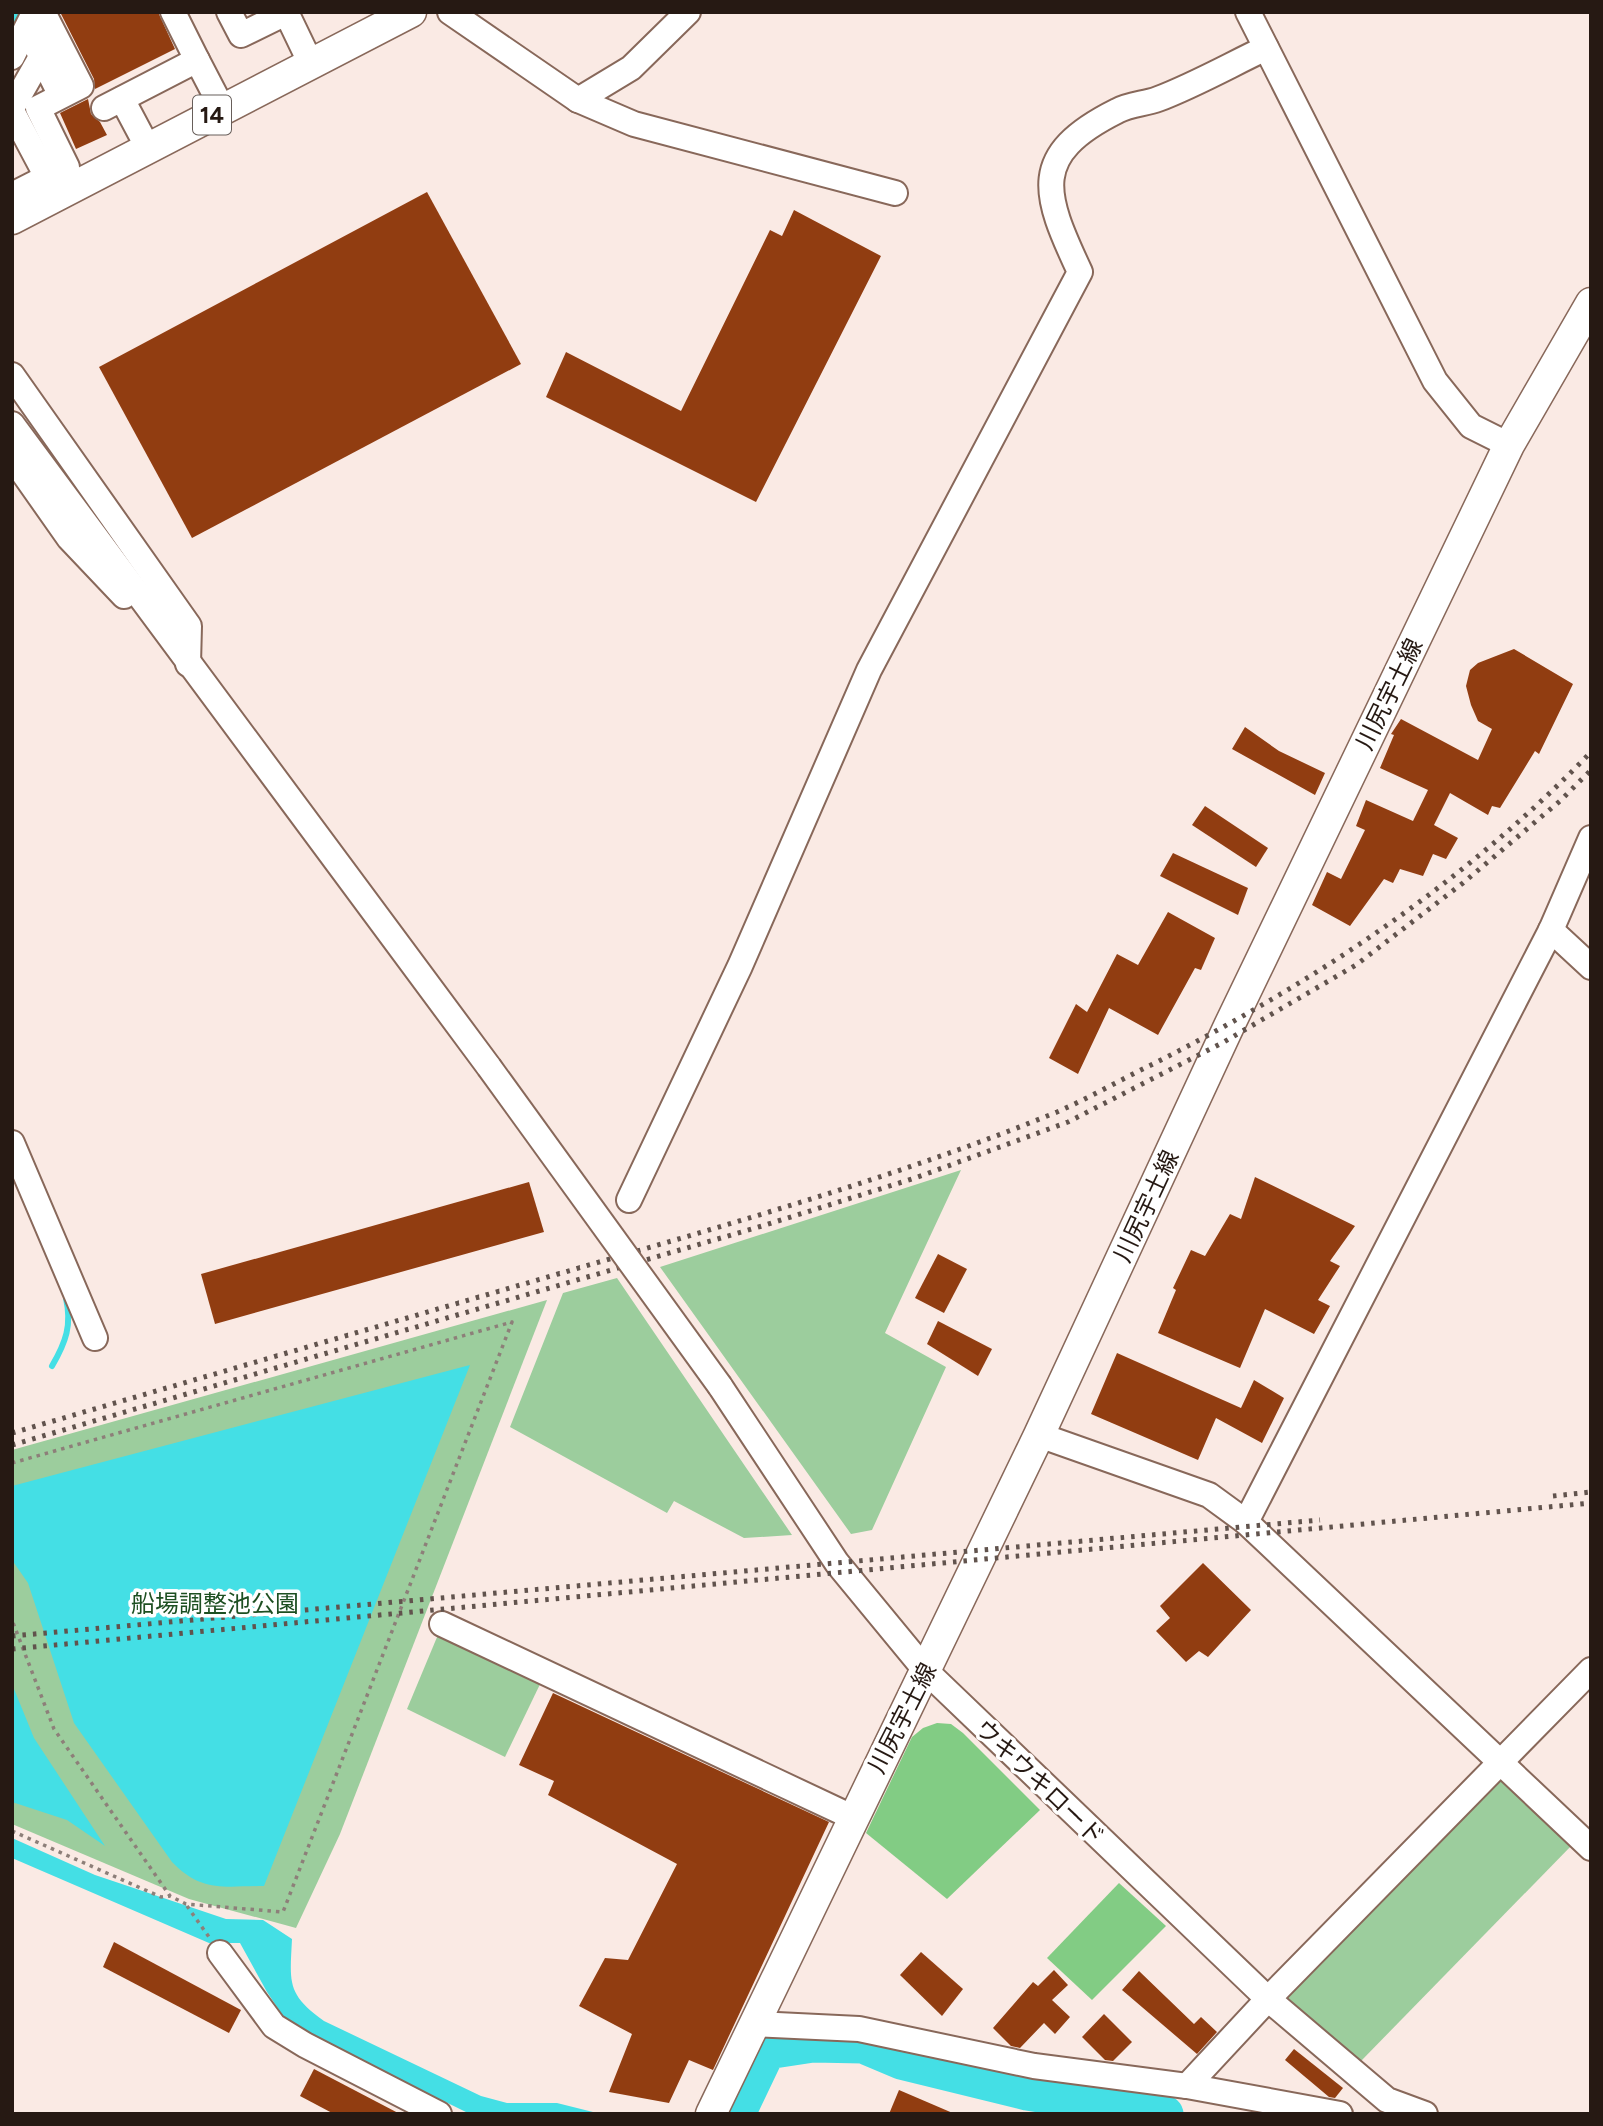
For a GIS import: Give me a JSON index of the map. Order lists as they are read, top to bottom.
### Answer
{
  "streets": {
    "main road": ["14", "川尻宇土線"],
    "street": ["ウキウキロード"]
  },
  "crossings": [
    ["川尻宇土線", "ウキウキロード"]
  ],
  "parks": ["船場調整池公園"]
}
